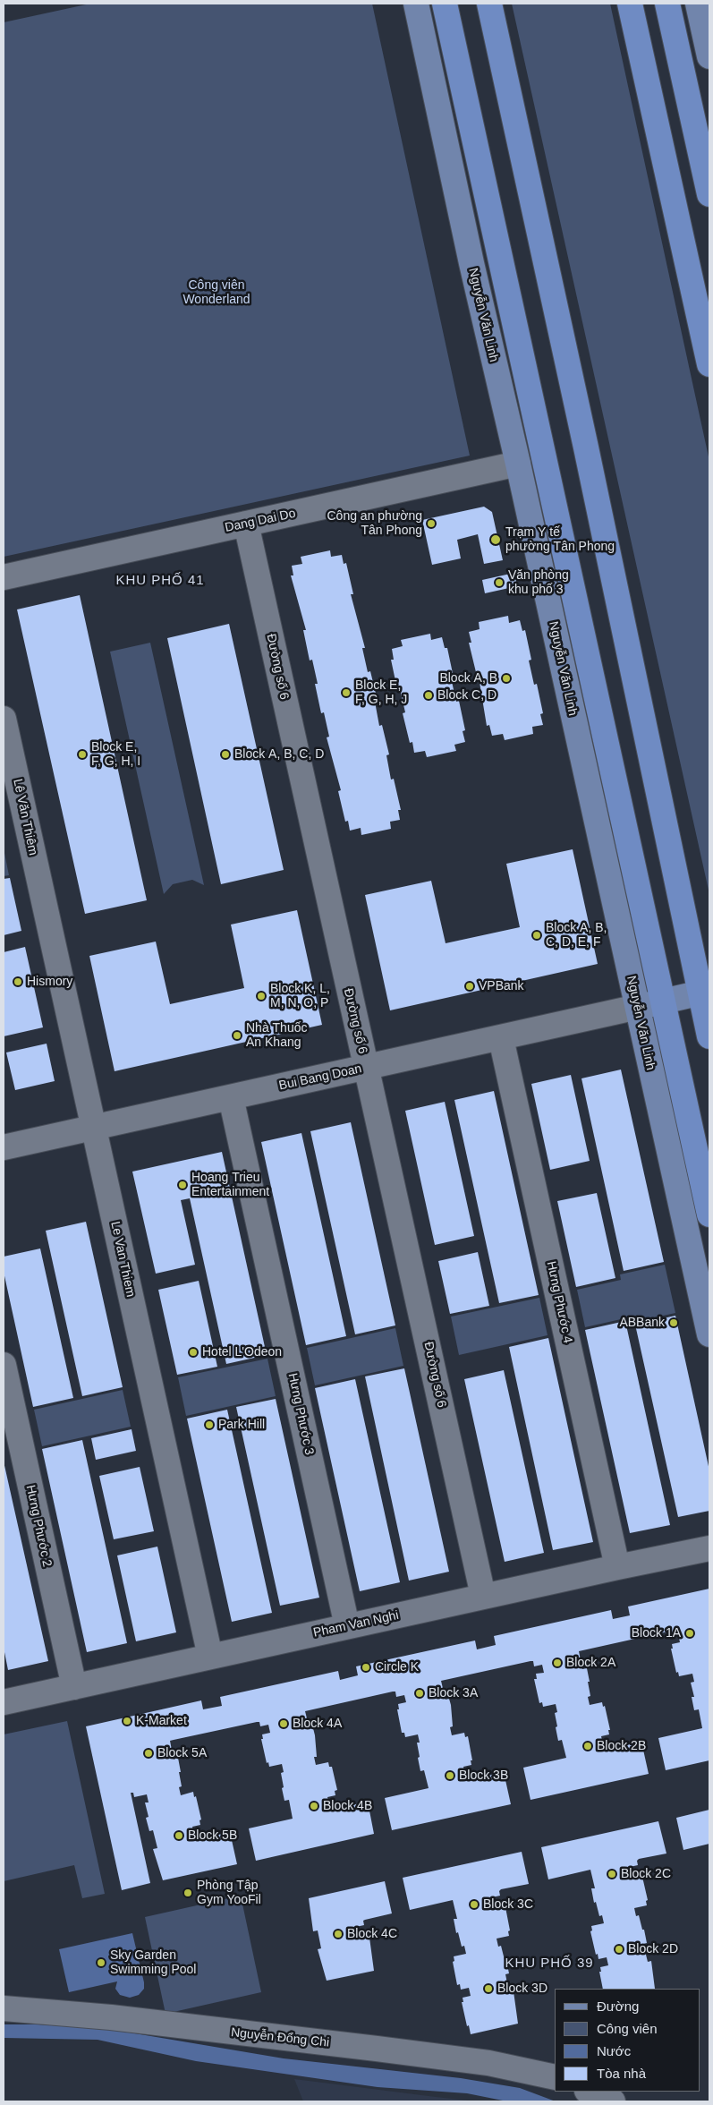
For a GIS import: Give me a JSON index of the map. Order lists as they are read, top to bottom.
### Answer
{
  "streets": {
    "main road": ["Nguyễn Văn Linh"],
    "street": [
      "Dang Dai Do",
      "Đường số 6",
      "Bui Bang Doan",
      "Le Van Thiem",
      "Hưng Phước 4",
      "Hưng Phước 3",
      "Hưng Phước 2",
      "Pham Van Nghi",
      "Nguyễn Đổng Chi"
    ]
  },
  "crossings": [
    ["Nguyễn Văn Linh", "Dang Dai Do"],
    ["Nguyễn Văn Linh", "Bui Bang Doan"],
    ["Dang Dai Do", "Đường số 6"],
    ["Đường số 6", "Bui Bang Doan"],
    ["Đường số 6", "Pham Van Nghi"],
    ["Bui Bang Doan", "Le Van Thiem"],
    ["Bui Bang Doan", "Hưng Phước 4"],
    ["Bui Bang Doan", "Hưng Phước 3"],
    ["Le Van Thiem", "Pham Van Nghi"],
    ["Hưng Phước 4", "Pham Van Nghi"],
    ["Hưng Phước 3", "Pham Van Nghi"],
    ["Hưng Phước 2", "Pham Van Nghi"]
  ],
  "districts": ["KHU PHỐ 41", "KHU PHỐ 39"],
  "parks": ["Công viên Wonderland"],
  "places": [
    "Công an phường Tân Phong",
    "Trạm Y tế phường Tân Phong",
    "Văn phòng khu phố 3",
    "Block A, B",
    "Block E, F, G, H, J",
    "Block C, D",
    "Block E, F, G, H, I",
    "Block A, B, C, D",
    "Block A, B, C, D, E, F",
    "Hismory",
    "VPBank",
    "Block K, L, M, N, O, P",
    "Nhà Thuốc An Khang",
    "Hoang Trieu Entertainment",
    "ABBank",
    "Hotel L'Odeon",
    "Park Hill",
    "Block 1A",
    "Block 2A",
    "Circle K",
    "Block 3A",
    "K-Market",
    "Block 4A",
    "Block 2B",
    "Block 5A",
    "Block 3B",
    "Block 4B",
    "Block 5B",
    "Block 2C",
    "Phòng Tập Gym YooFil",
    "Block 3C",
    "Block 4C",
    "Block 2D",
    "Sky Garden Swimming Pool",
    "Block 3D"
  ],
  "legend": [
    "Đường",
    "Công viên",
    "Nước",
    "Tòa nhà"
  ]
}
